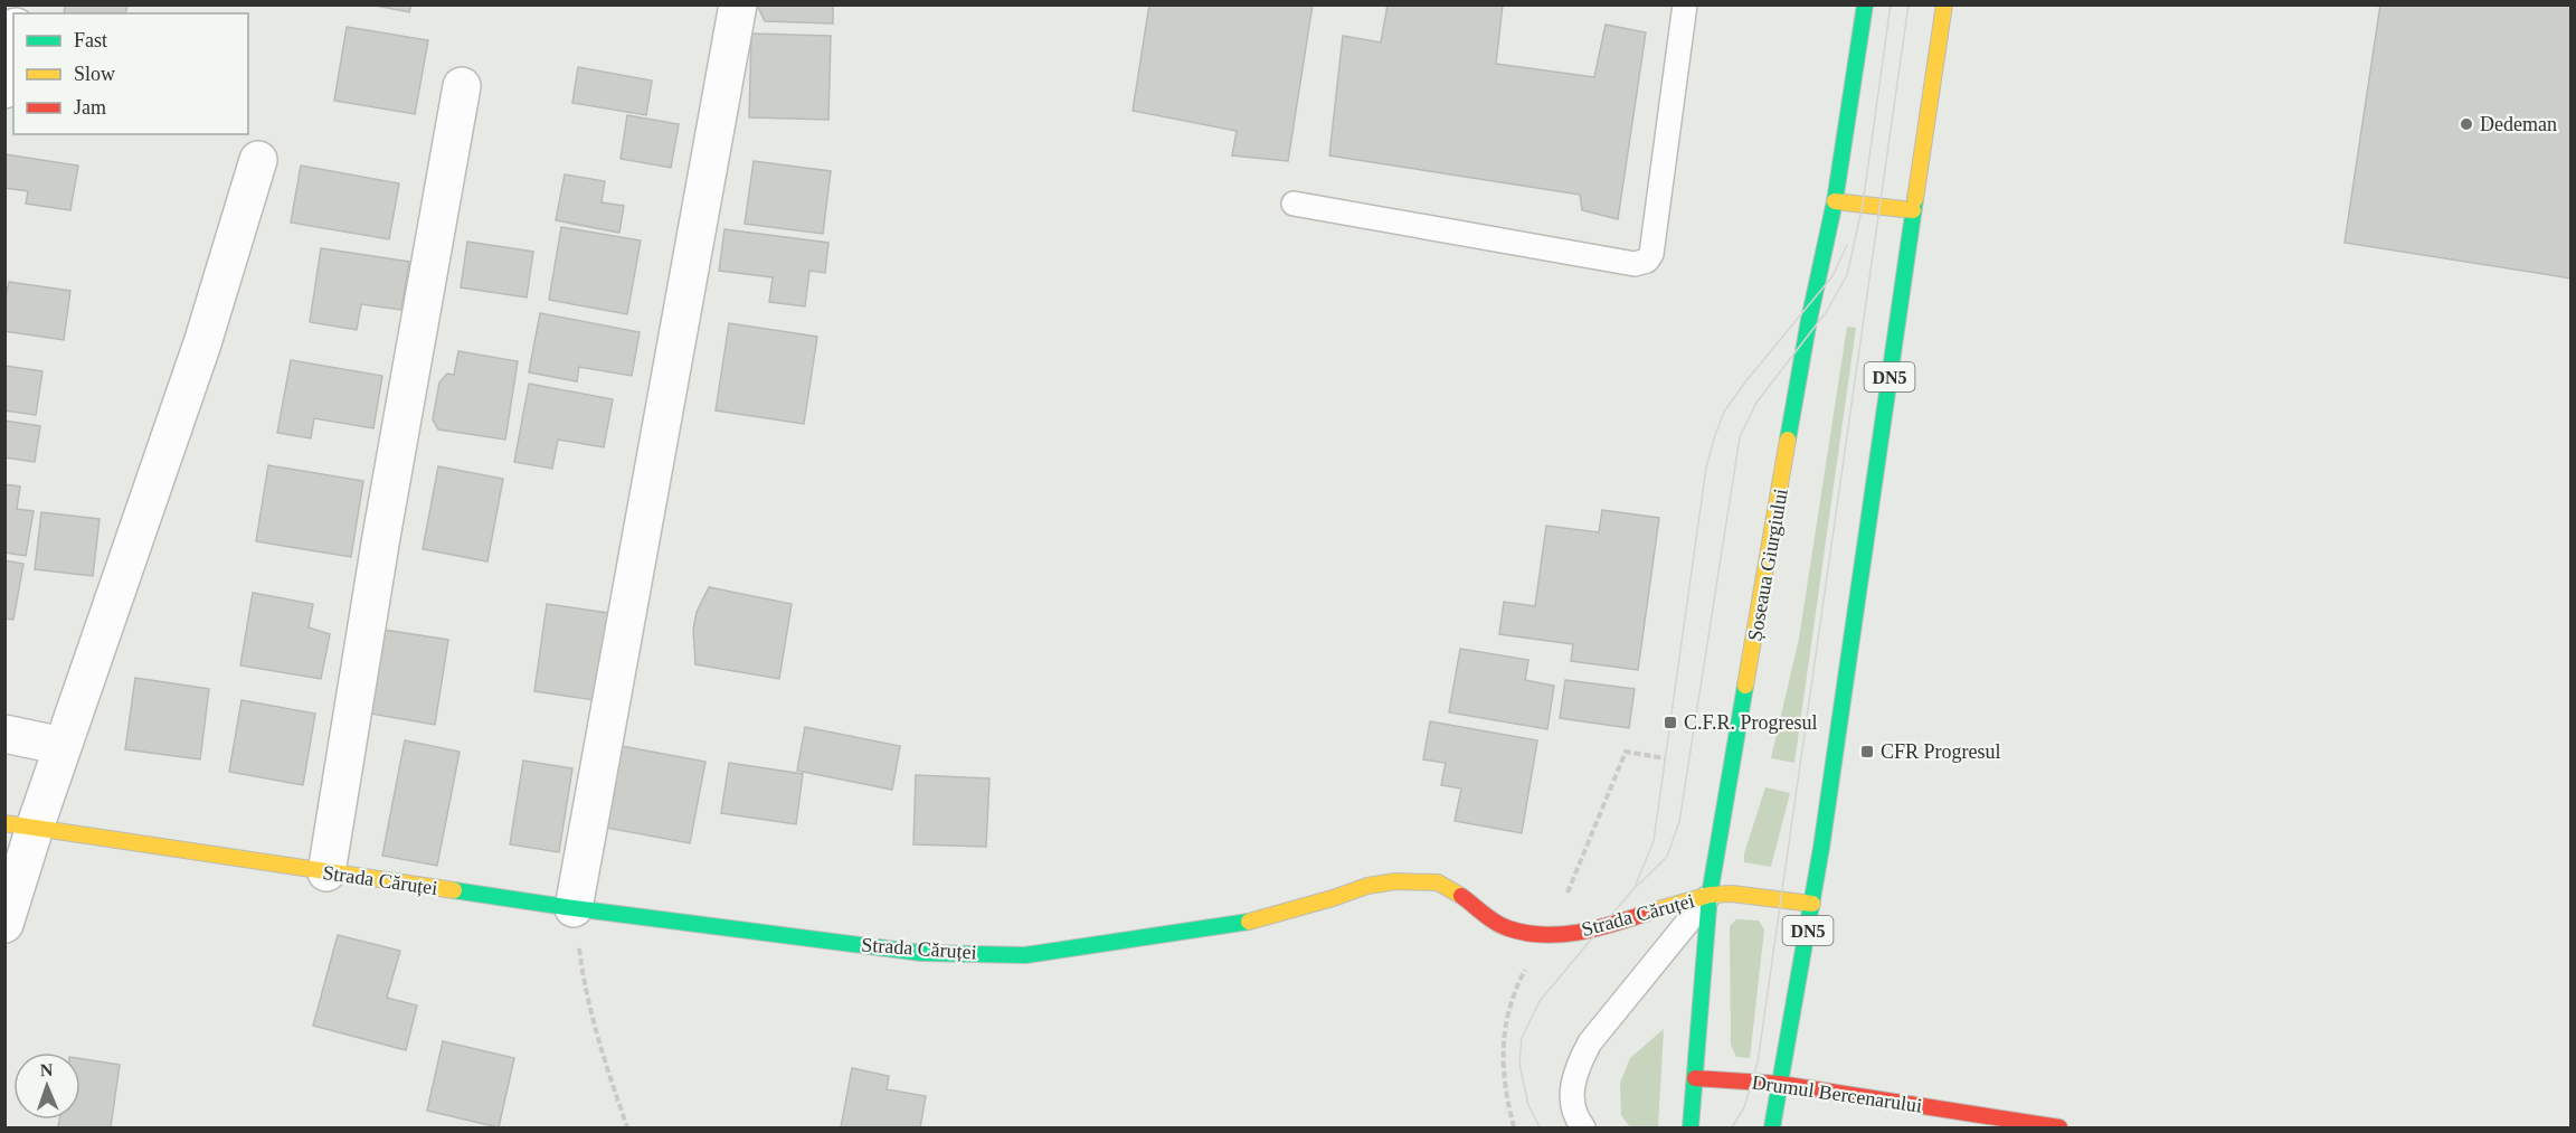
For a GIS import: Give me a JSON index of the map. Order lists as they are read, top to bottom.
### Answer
{
  "streets": {
    "main road": [
      "DN5",
      "Șoseaua Giurgiului",
      "Strada Căruței",
      "Drumul Bercenarului"
    ]
  },
  "crossings": [
    ["DN5", "Strada Căruței"],
    ["DN5", "Drumul Bercenarului"],
    ["Șoseaua Giurgiului", "Strada Căruței"],
    ["Șoseaua Giurgiului", "Drumul Bercenarului"]
  ],
  "places": {
    "other": ["Dedeman"],
    "transit": ["C.F.R. Progresul", "CFR Progresul"]
  },
  "legend": ["Fast", "Slow", "Jam"],
  "north": "top"
}
